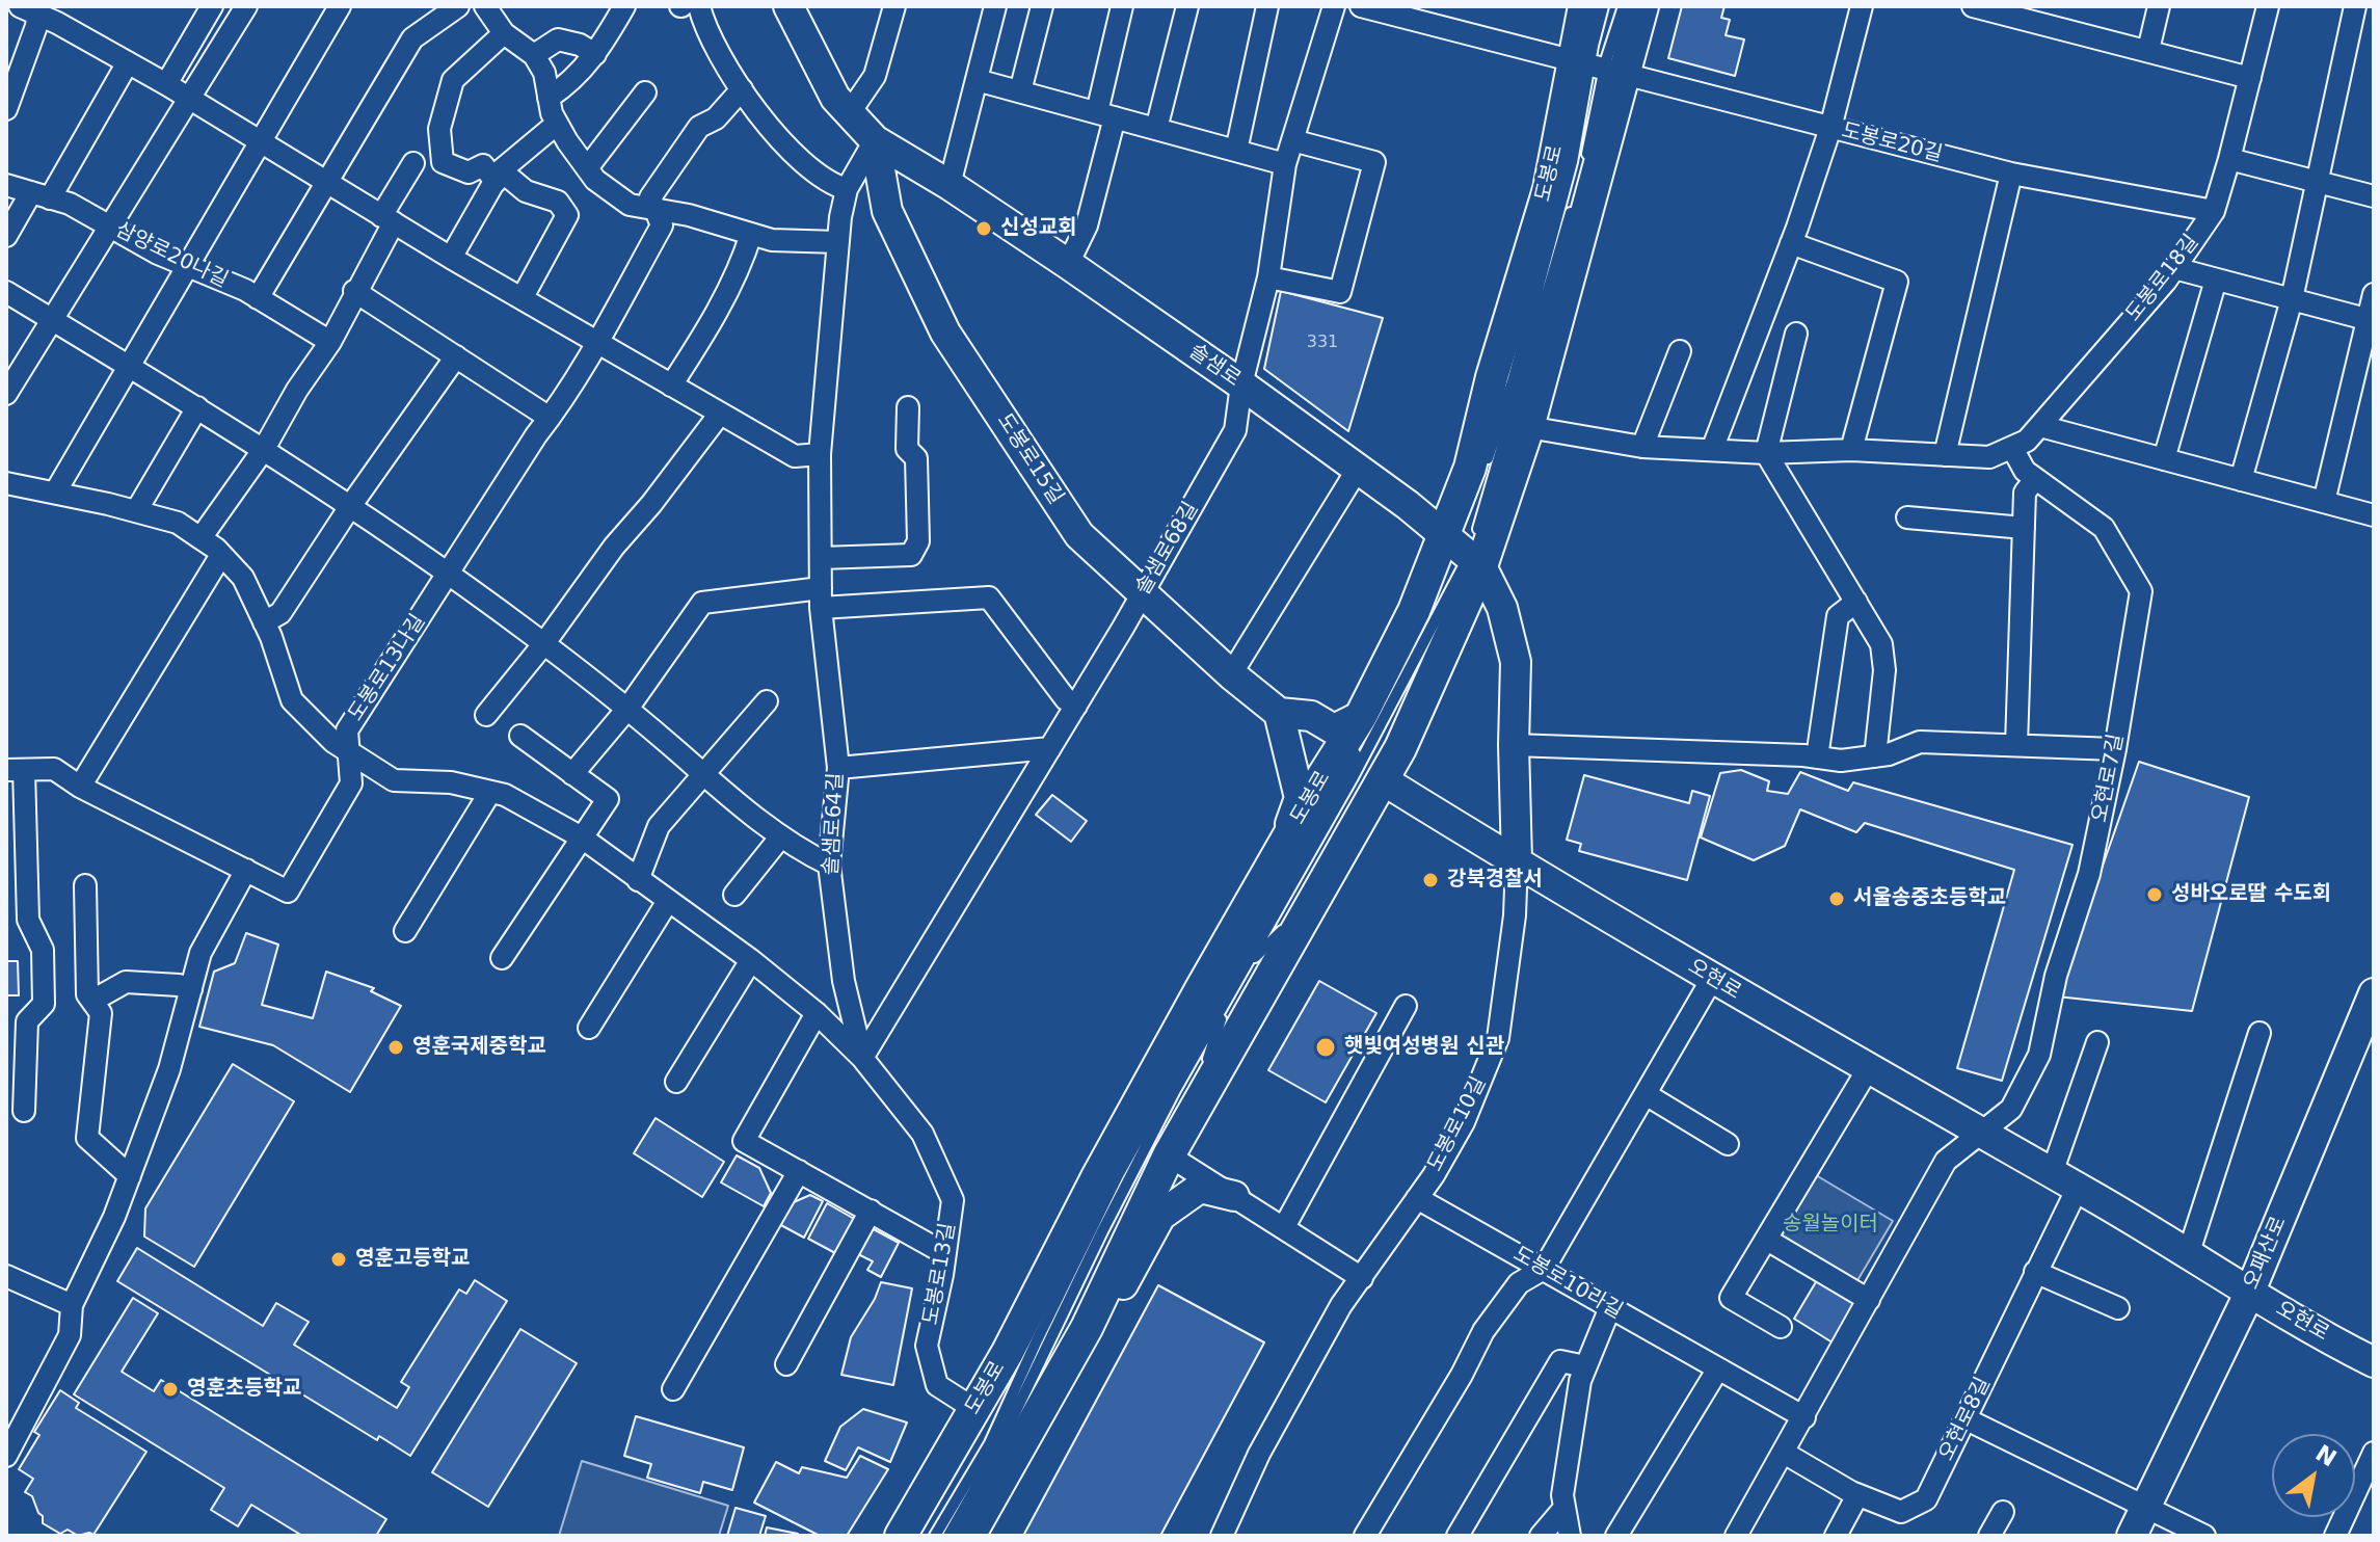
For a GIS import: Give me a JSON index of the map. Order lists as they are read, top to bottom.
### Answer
{
  "streets": {
    "main road": [
      "도봉로",
      "솔샘로",
      "도봉로15길",
      "오현로",
      "도봉로10길",
      "오패산로"
    ],
    "street": [
      "도봉로20길",
      "삼양로20나길",
      "도봉로18길",
      "솔샘로68길",
      "도봉로13나길",
      "오현로7길",
      "솔샘로64길",
      "도봉로13길",
      "도봉로10라길",
      "오현로8길"
    ]
  },
  "crossings": [
    ["도봉로20길", "도봉로"],
    ["도봉로20길", "도봉로18길"],
    ["도봉로", "도봉로18길"],
    ["도봉로", "솔샘로"],
    ["도봉로", "오현로"],
    ["도봉로", "도봉로10길"],
    ["도봉로", "도봉로13길"],
    ["도봉로18길", "오현로7길"],
    ["솔샘로", "도봉로15길"],
    ["솔샘로", "솔샘로68길"],
    ["솔샘로", "솔샘로64길"],
    ["솔샘로", "도봉로10길"],
    ["도봉로15길", "솔샘로68길"],
    ["도봉로15길", "솔샘로64길"],
    ["솔샘로68길", "솔샘로64길"],
    ["솔샘로68길", "도봉로13길"],
    ["도봉로13나길", "도봉로13길"],
    ["오현로7길", "오현로"],
    ["오현로7길", "도봉로10라길"],
    ["오현로7길", "오현로8길"],
    ["솔샘로64길", "도봉로13길"],
    ["오현로", "도봉로10길"],
    ["오현로", "오패산로"],
    ["오현로", "오현로8길"],
    ["도봉로10길", "도봉로10라길"]
  ],
  "parks": ["송월놀이터"],
  "places": [
    "신성교회",
    "강북경찰서",
    "성바오로딸 수도회",
    "서울송중초등학교",
    "영훈국제중학교",
    "햇빛여성병원 신관",
    "영훈고등학교",
    "영훈초등학교"
  ],
  "house_numbers": ["331"],
  "north": "top right"
}
